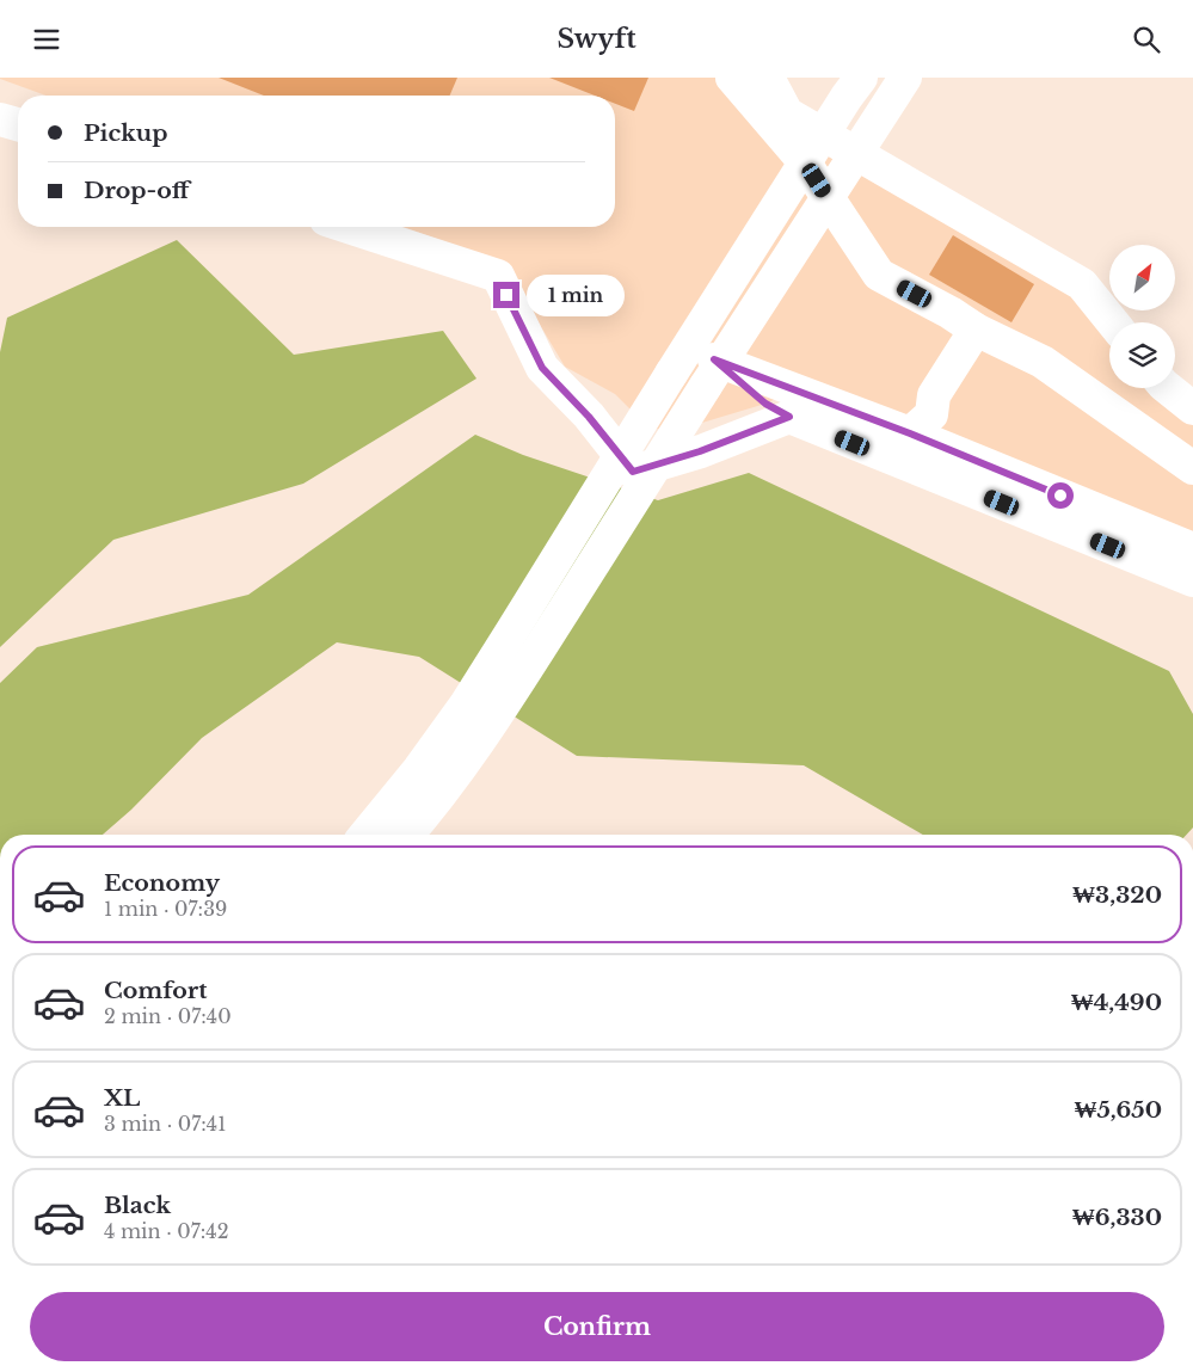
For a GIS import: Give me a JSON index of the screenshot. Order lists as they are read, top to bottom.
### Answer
{
  "north": "top right",
  "page": {
    "header": "Swyft",
    "banner": ["Pickup", "Drop-off"],
    "bubble": "1 min",
    "list": [
      {
        "name": "Economy",
        "note": "1 min · 07:39",
        "value": "₩3,320"
      },
      {
        "name": "Comfort",
        "note": "2 min · 07:40",
        "value": "₩4,490"
      },
      {
        "name": "XL",
        "note": "3 min · 07:41",
        "value": "₩5,650"
      },
      {
        "name": "Black",
        "note": "4 min · 07:42",
        "value": "₩6,330"
      }
    ],
    "buttons": "Confirm"
  }
}
